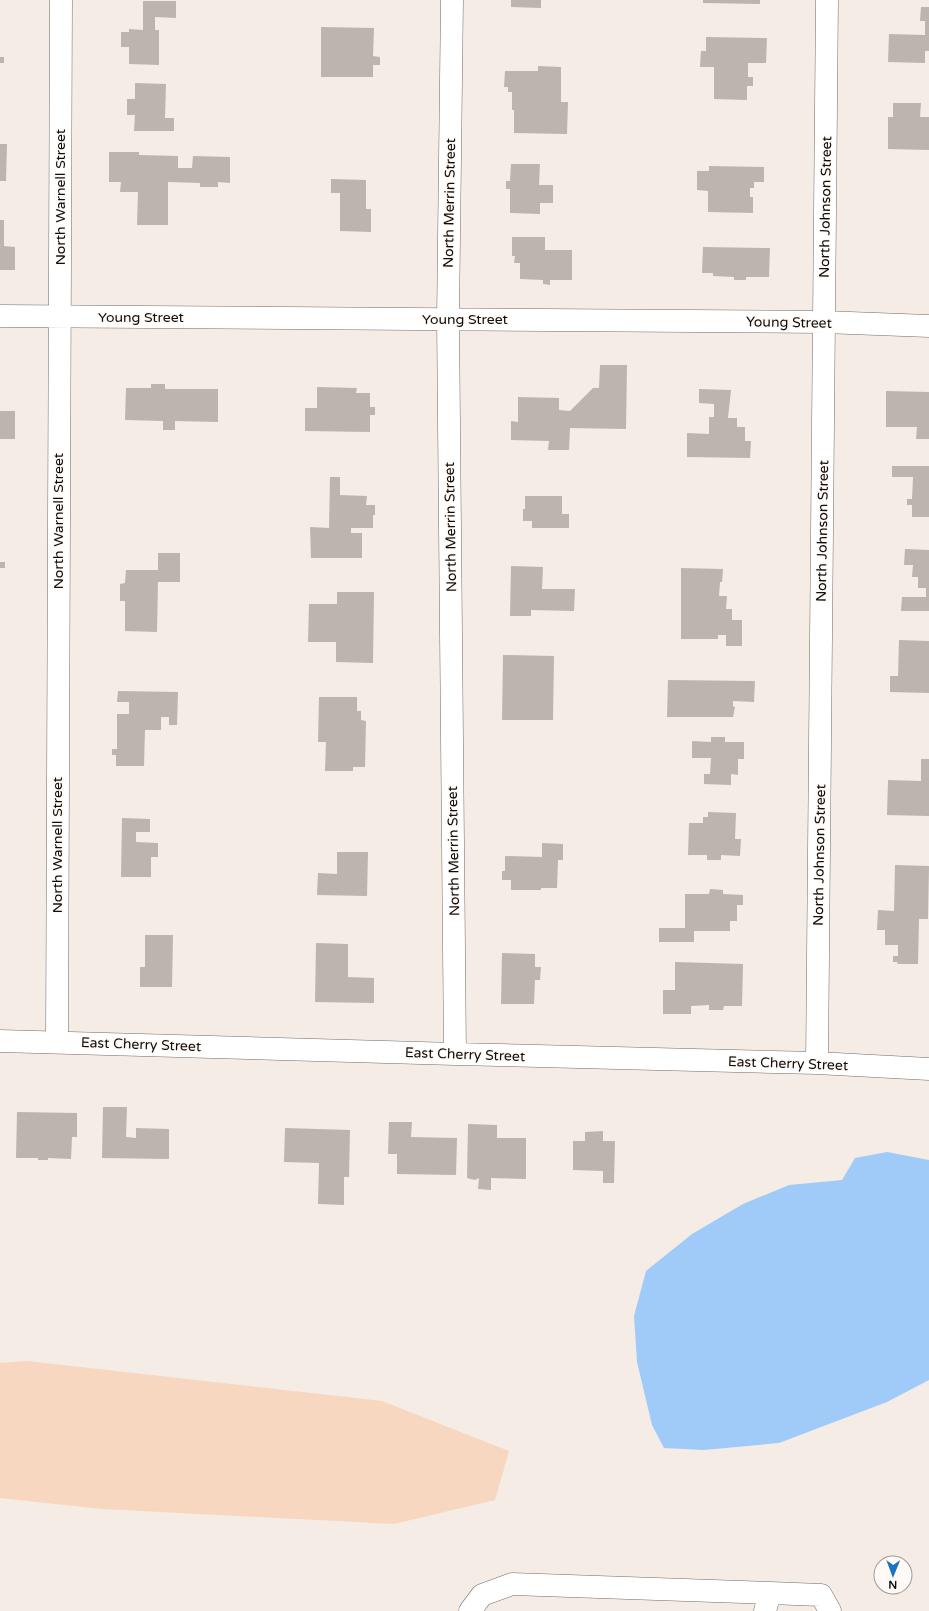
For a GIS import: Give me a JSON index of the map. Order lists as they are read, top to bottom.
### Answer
{
  "streets": {
    "street": [
      "North Warnell Street",
      "North Merrin Street",
      "North Johnson Street",
      "Young Street",
      "East Cherry Street"
    ]
  },
  "crossings": [
    ["North Warnell Street", "Young Street"],
    ["North Warnell Street", "East Cherry Street"],
    ["North Merrin Street", "Young Street"],
    ["North Merrin Street", "East Cherry Street"],
    ["North Johnson Street", "Young Street"],
    ["North Johnson Street", "East Cherry Street"]
  ],
  "north": "bottom"
}
